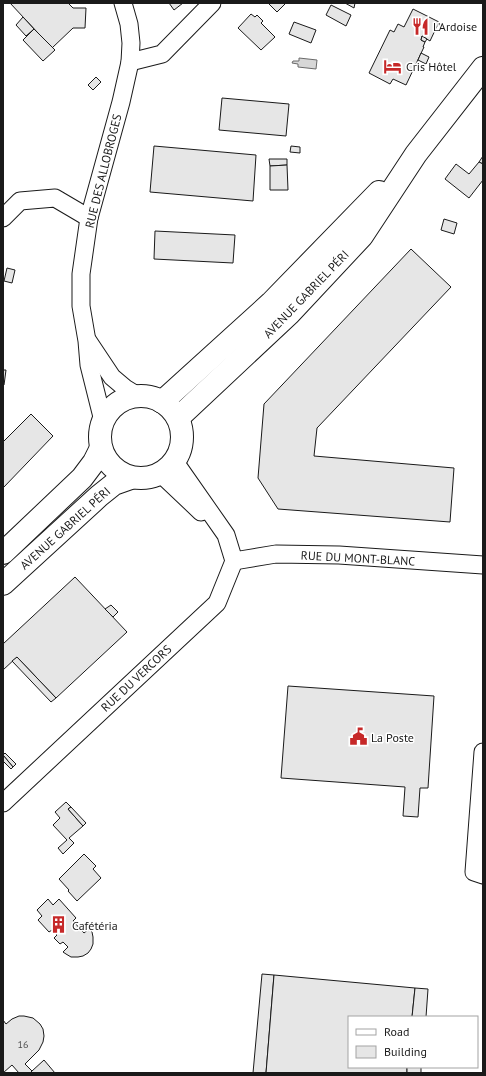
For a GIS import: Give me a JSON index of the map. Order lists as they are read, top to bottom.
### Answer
{
  "streets": {
    "main road": ["AVENUE GABRIEL PÉRI"],
    "street": ["RUE DES ALLOBROGES", "RUE DU MONT-BLANC", "RUE DU VERCORS"]
  },
  "crossings": [
    ["RUE DES ALLOBROGES", "AVENUE GABRIEL PÉRI"],
    ["RUE DU MONT-BLANC", "RUE DU VERCORS"]
  ],
  "places": {
    "restaurant": ["L'Ardoise"],
    "hotel": ["Cris Hôtel"],
    "public building": ["La Poste"],
    "building": ["Cafétéria"]
  },
  "house_numbers": ["16"],
  "legend": ["Road", "Building"]
}
